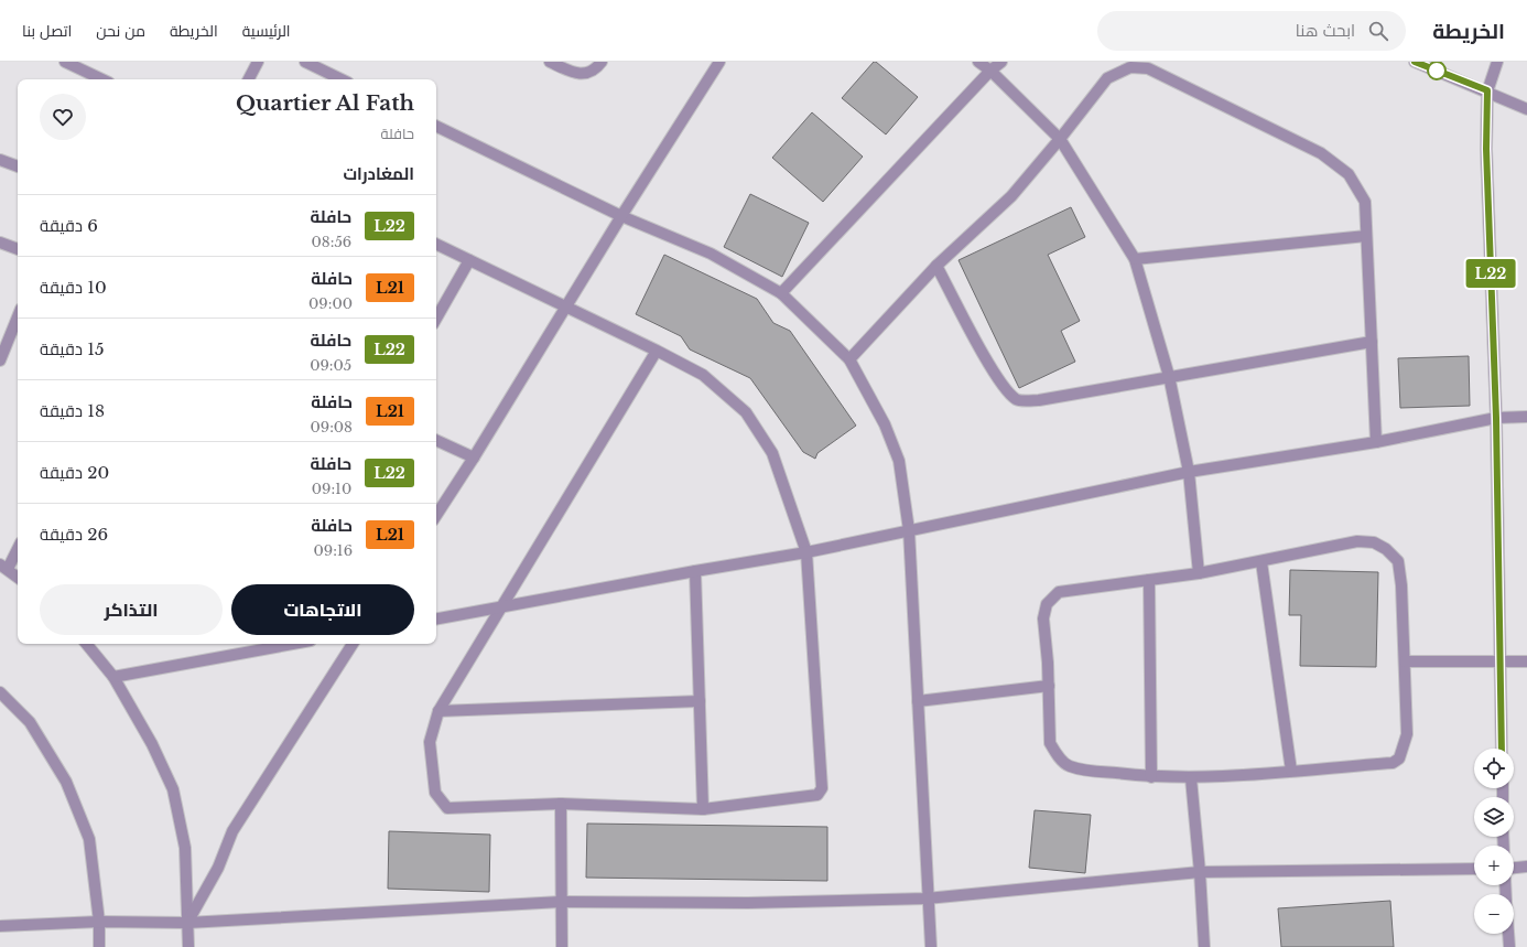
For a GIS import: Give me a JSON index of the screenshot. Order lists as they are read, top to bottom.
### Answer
{
  "lines": ["bus line L22"],
  "page": {
    "header": "الخريطة",
    "search": "ابحث هنا",
    "nav": [
      "الرئيسية",
      "الخريطة",
      "من نحن",
      "اتصل بنا"
    ],
    "on_map": "L22",
    "heading": [
      ["Quartier Al Fath", "حافلة"],
      "المغادرات"
    ],
    "list": [
      {
        "mark": "L22",
        "name": "حافلة",
        "note": "08:56",
        "value": "6 دقيقة"
      },
      {
        "mark": "L21",
        "name": "حافلة",
        "note": "09:00",
        "value": "10 دقيقة"
      },
      {
        "mark": "L22",
        "name": "حافلة",
        "note": "09:05",
        "value": "15 دقيقة"
      },
      {
        "mark": "L21",
        "name": "حافلة",
        "note": "09:08",
        "value": "18 دقيقة"
      },
      {
        "mark": "L22",
        "name": "حافلة",
        "note": "09:10",
        "value": "20 دقيقة"
      },
      {
        "mark": "L21",
        "name": "حافلة",
        "note": "09:16",
        "value": "26 دقيقة"
      }
    ],
    "buttons": ["الاتجاهات", "التذاكر"],
    "map_buttons": ["+", "−"]
  }
}
